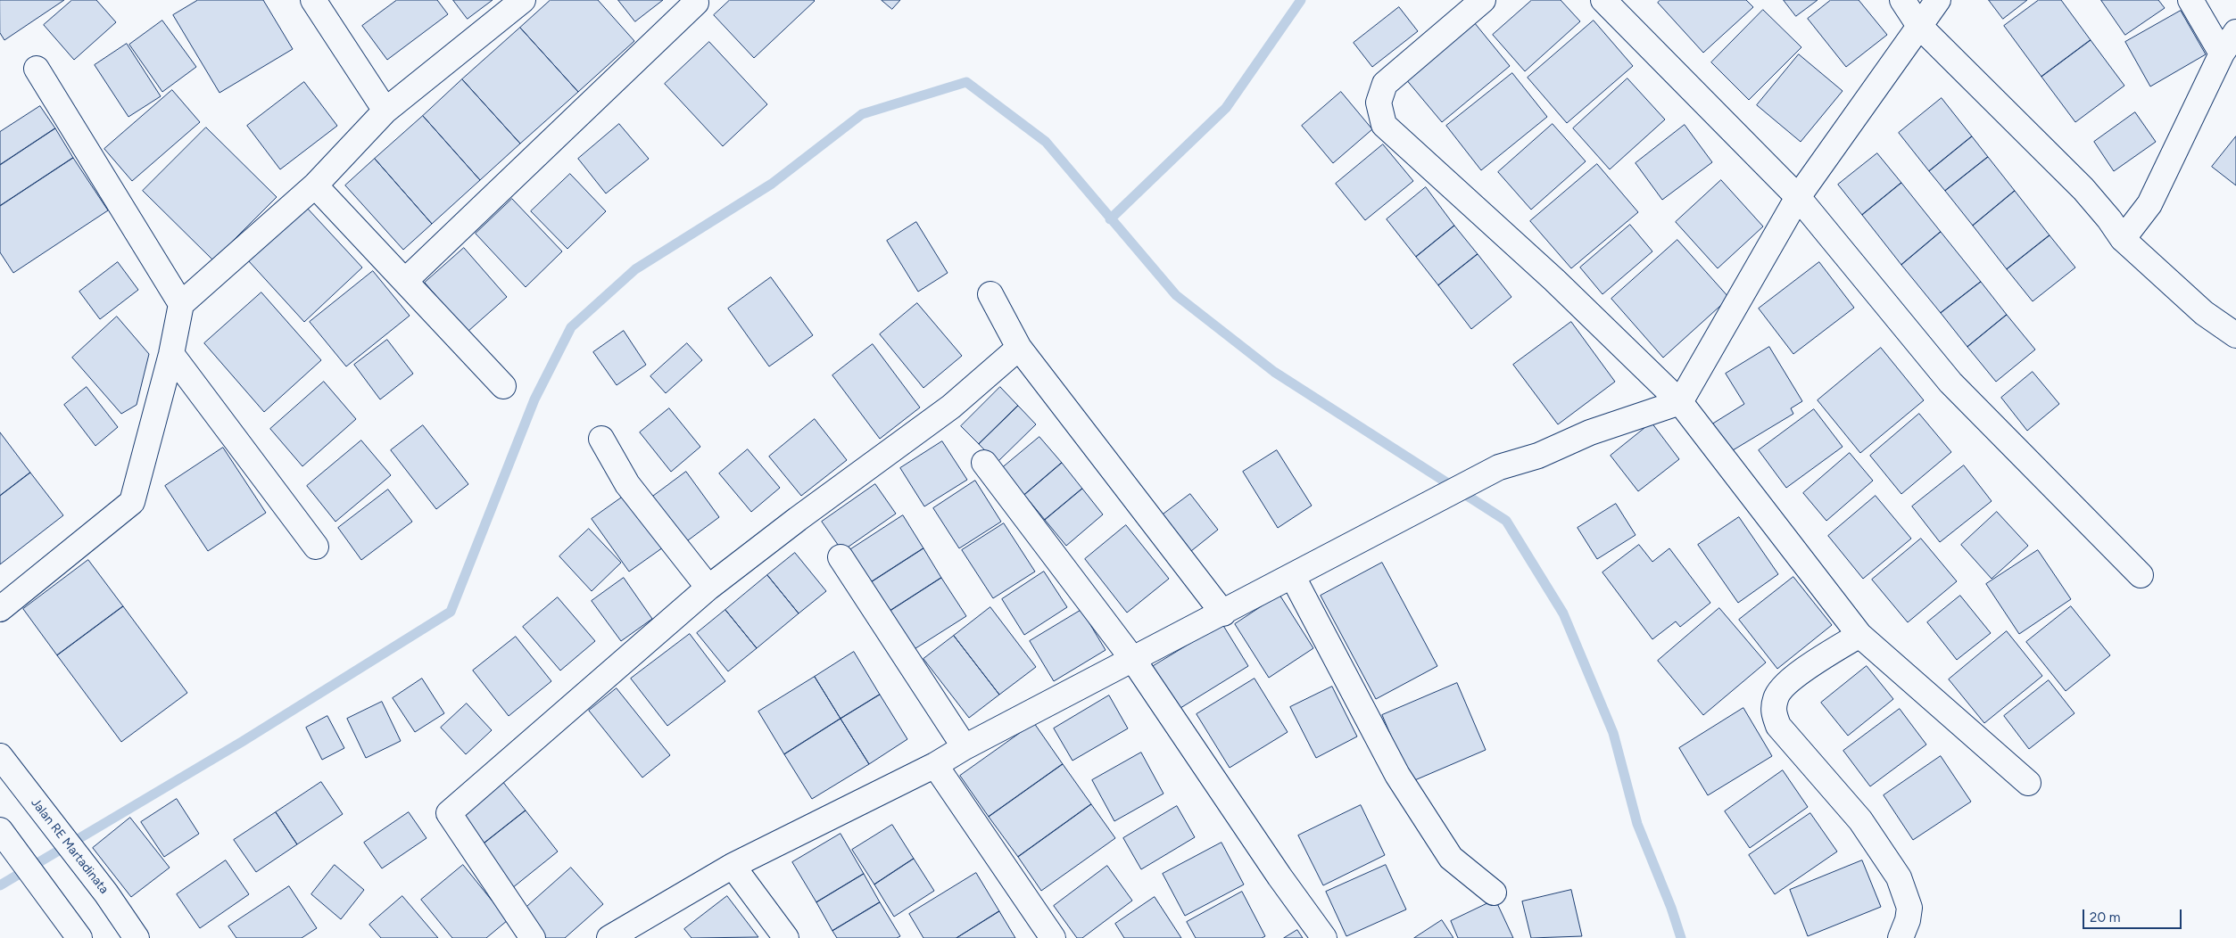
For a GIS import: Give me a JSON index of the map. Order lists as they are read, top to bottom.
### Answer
{
  "streets": {
    "main road": ["Jalan RE Martadinata"]
  },
  "scale_bar": "20 m"
}
